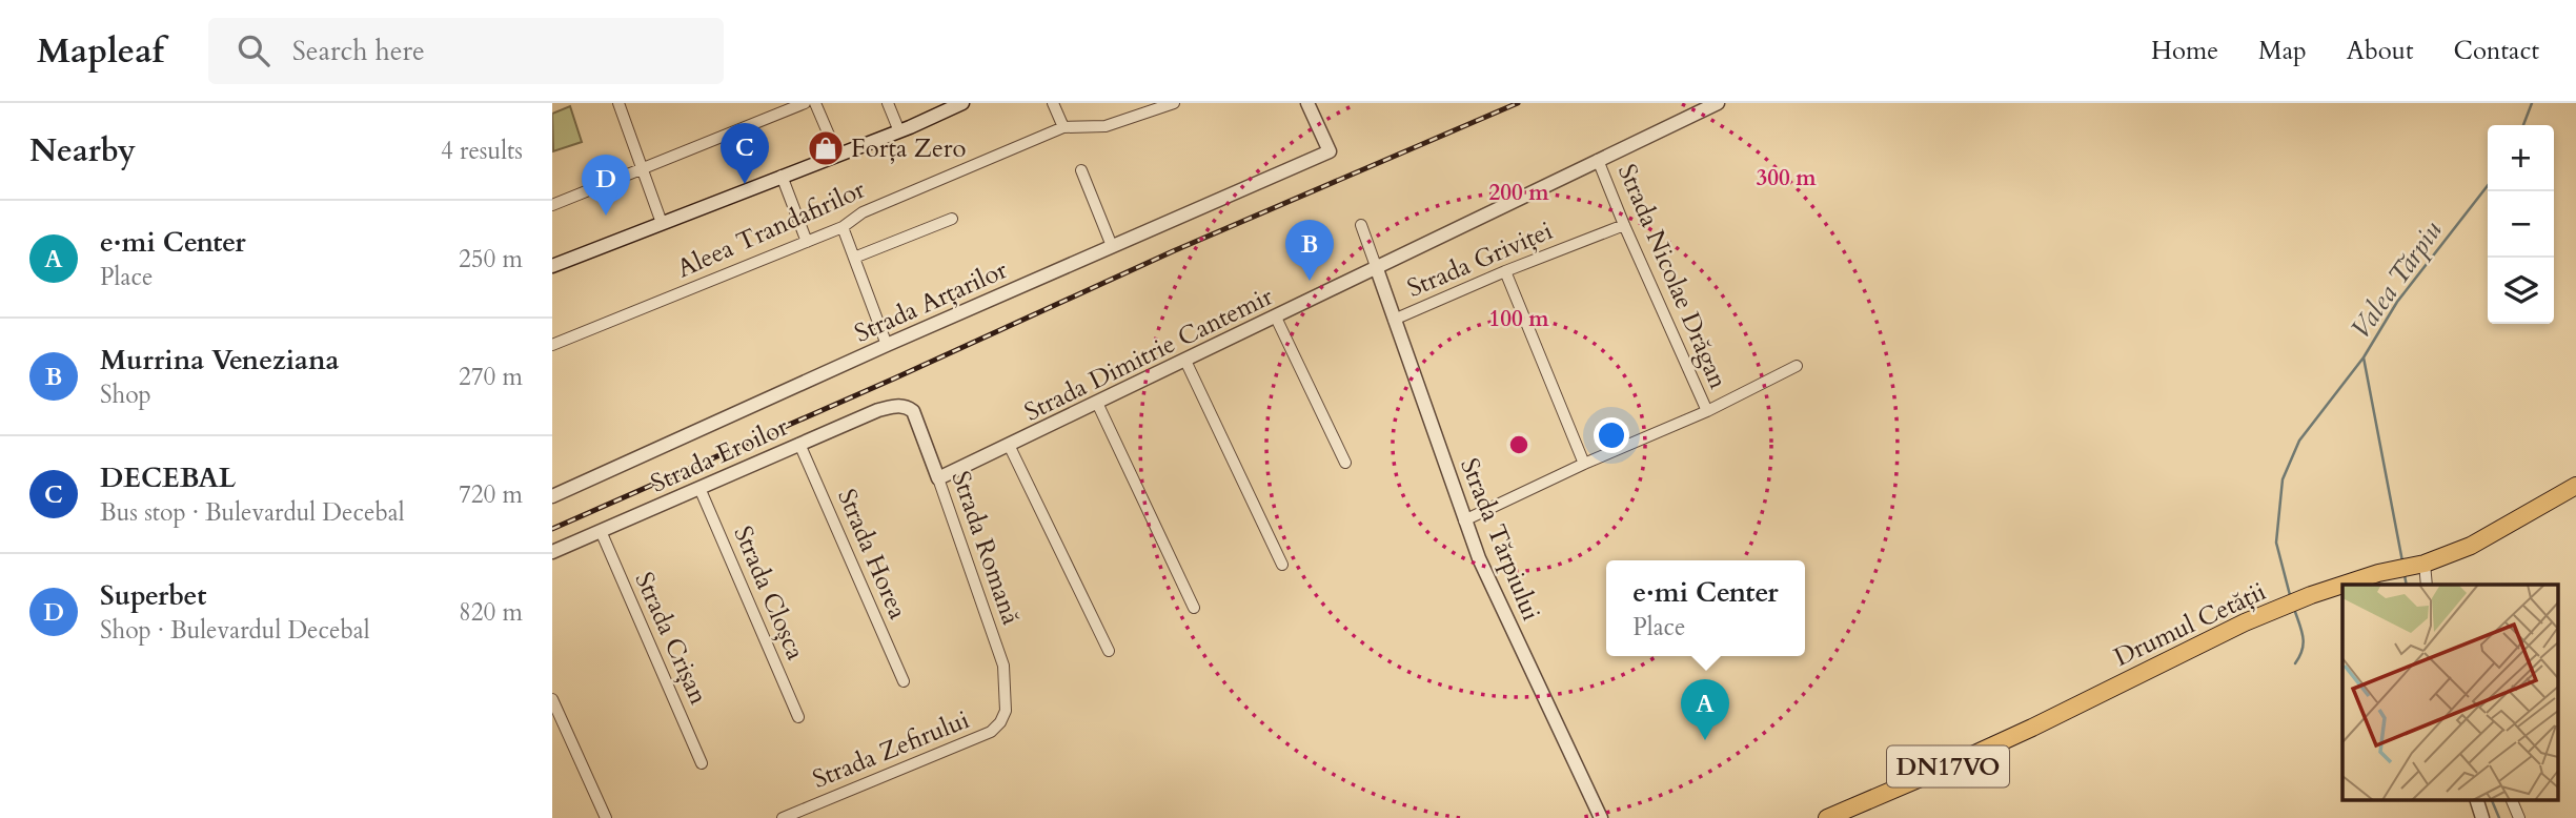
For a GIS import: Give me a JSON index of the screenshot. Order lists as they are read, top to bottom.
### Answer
{
  "streets": {
    "highway": ["Drumul Cetății", "DN17VO"],
    "street": [
      "Aleea Trandafirilor",
      "Strada Griviței",
      "Strada Nicolae Drăgan",
      "Strada Arțarilor",
      "Strada Dimitrie Cantemir",
      "Strada Eroilor",
      "Strada Tărpiului",
      "Strada Romană",
      "Strada Horea",
      "Strada Cloșca",
      "Strada Crișan",
      "Strada Zefirului"
    ]
  },
  "crossings": [
    ["Strada Griviței", "Strada Nicolae Drăgan"],
    ["Strada Griviței", "Strada Tărpiului"],
    ["Strada Nicolae Drăgan", "Strada Dimitrie Cantemir"],
    ["Strada Dimitrie Cantemir", "Strada Tărpiului"],
    ["Strada Dimitrie Cantemir", "Strada Romană"],
    ["Strada Eroilor", "Strada Romană"],
    ["Strada Eroilor", "Strada Horea"],
    ["Strada Eroilor", "Strada Cloșca"],
    ["Strada Eroilor", "Strada Crișan"],
    ["Strada Romană", "Strada Zefirului"]
  ],
  "water": ["Valea Tărpiu"],
  "places": {
    "shop": ["Forța Zero"]
  },
  "page": {
    "header": "Mapleaf",
    "search": "Search here",
    "nav": [
      "Home",
      "Map",
      "About",
      "Contact"
    ],
    "heading": ["Nearby", "4 results"],
    "pins": [
      "C",
      "D",
      "B",
      "A"
    ],
    "map_buttons": ["+", "−"],
    "list": [
      {
        "mark": "A",
        "name": "e·mi Center",
        "note": "Place",
        "value": "250 m"
      },
      {
        "mark": "B",
        "name": "Murrina Veneziana",
        "note": "Shop",
        "value": "270 m"
      },
      {
        "mark": "C",
        "name": "DECEBAL",
        "note": "Bus stop · Bulevardul Decebal",
        "value": "720 m"
      },
      {
        "mark": "D",
        "name": "Superbet",
        "note": "Shop · Bulevardul Decebal",
        "value": "820 m"
      }
    ],
    "popup": ["e·mi Center", "Place"]
  },
  "rings": ["300 m", "200 m", "100 m"]
}
